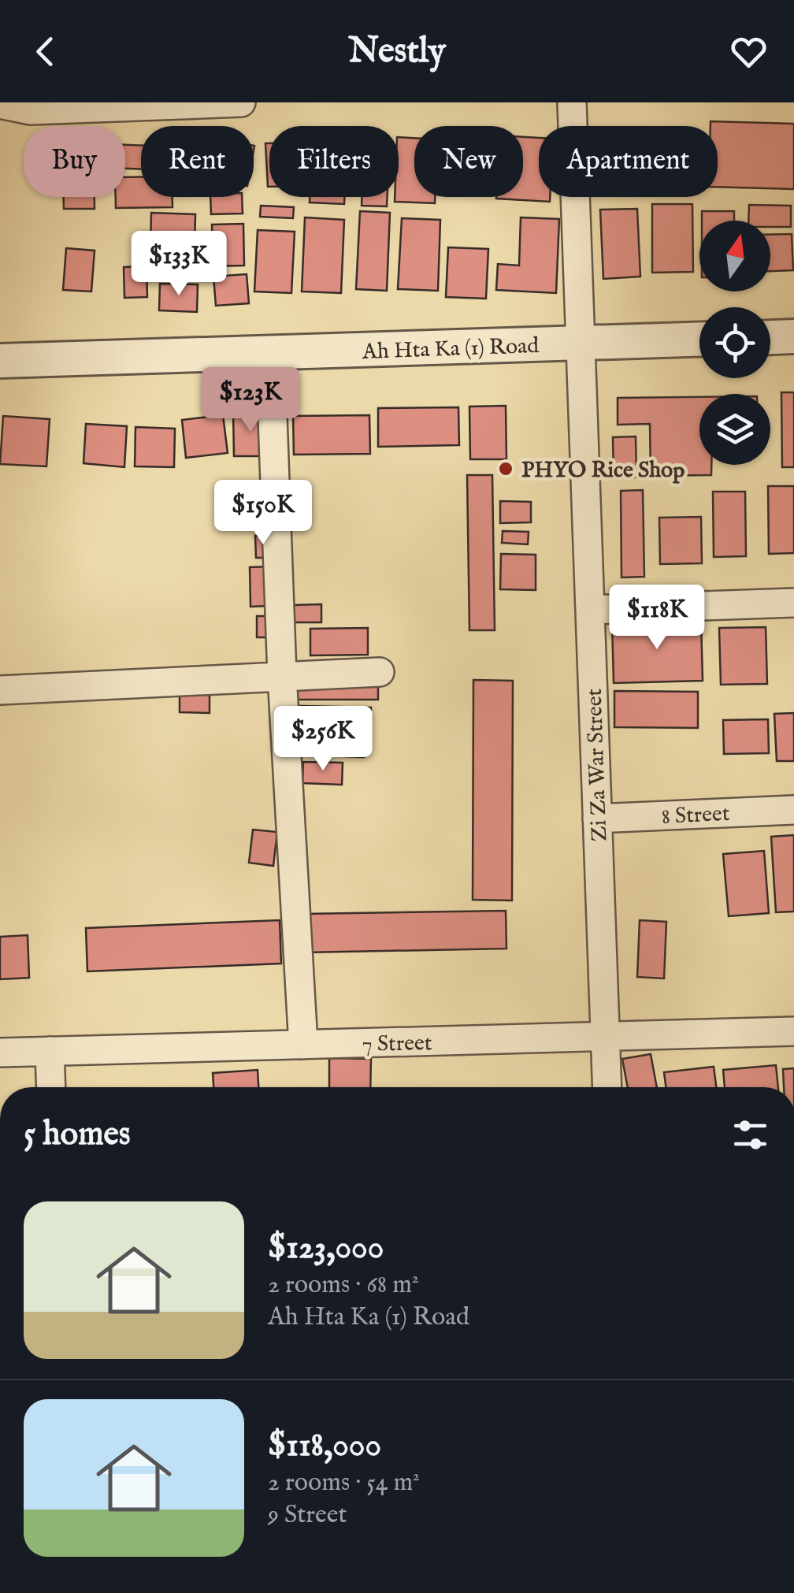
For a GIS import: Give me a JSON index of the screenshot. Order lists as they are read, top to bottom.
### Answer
{
  "streets": {
    "street": [
      "Ah Hta Ka (1) Road",
      "Zi Za War Street",
      "8 Street",
      "7 Street"
    ]
  },
  "crossings": [
    ["Ah Hta Ka (1) Road", "Zi Za War Street"],
    ["Zi Za War Street", "8 Street"],
    ["Zi Za War Street", "7 Street"]
  ],
  "places": ["PHYO Rice Shop"],
  "north": "top",
  "page": {
    "header": "Nestly",
    "chip": [
      "Buy",
      "Rent",
      "Filters",
      "New",
      "Apartment"
    ],
    "price": [
      "$133K",
      "$123K",
      "$150K",
      "$118K",
      "$256K"
    ],
    "heading": "5 homes",
    "list": [
      {
        "name": "$123,000",
        "note": "2 rooms · 68 m² · Ah Hta Ka (1) Road"
      },
      {
        "name": "$118,000",
        "note": "2 rooms · 54 m² · 9 Street"
      }
    ]
  }
}
